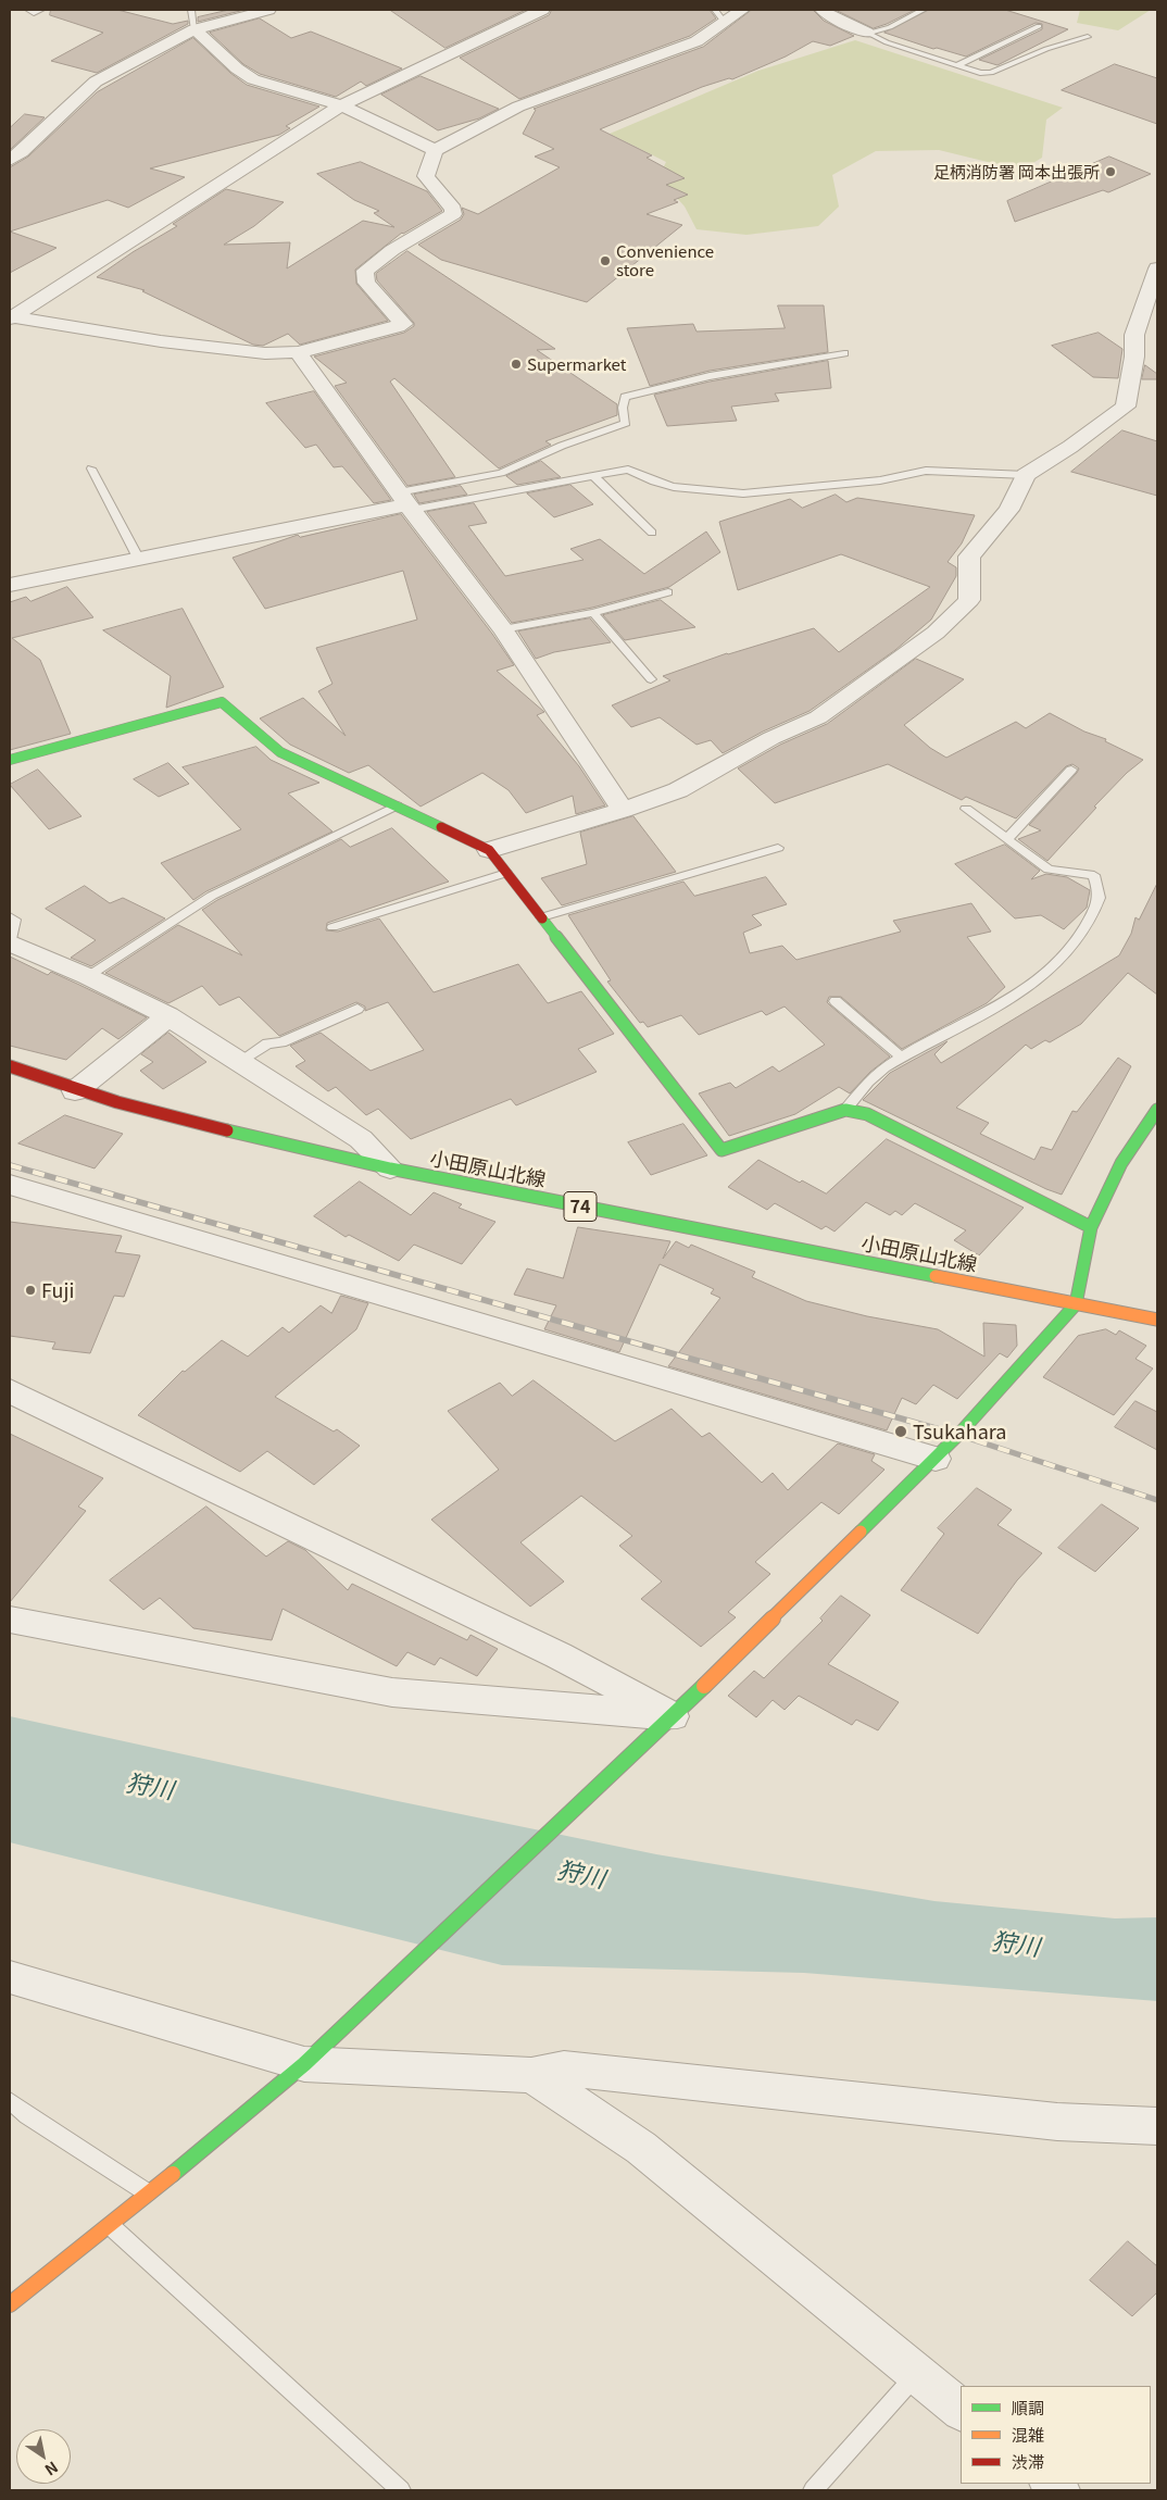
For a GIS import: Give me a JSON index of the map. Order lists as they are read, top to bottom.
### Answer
{
  "streets": {
    "street": ["小田原山北線", "74"]
  },
  "water": ["狩川"],
  "places": [
    "足柄消防署 岡本出張所",
    "Convenience store",
    "Supermarket",
    "Fuji",
    "Tsukahara"
  ],
  "legend": ["順調", "混雑", "渋滞"],
  "north": "bottom right"
}
